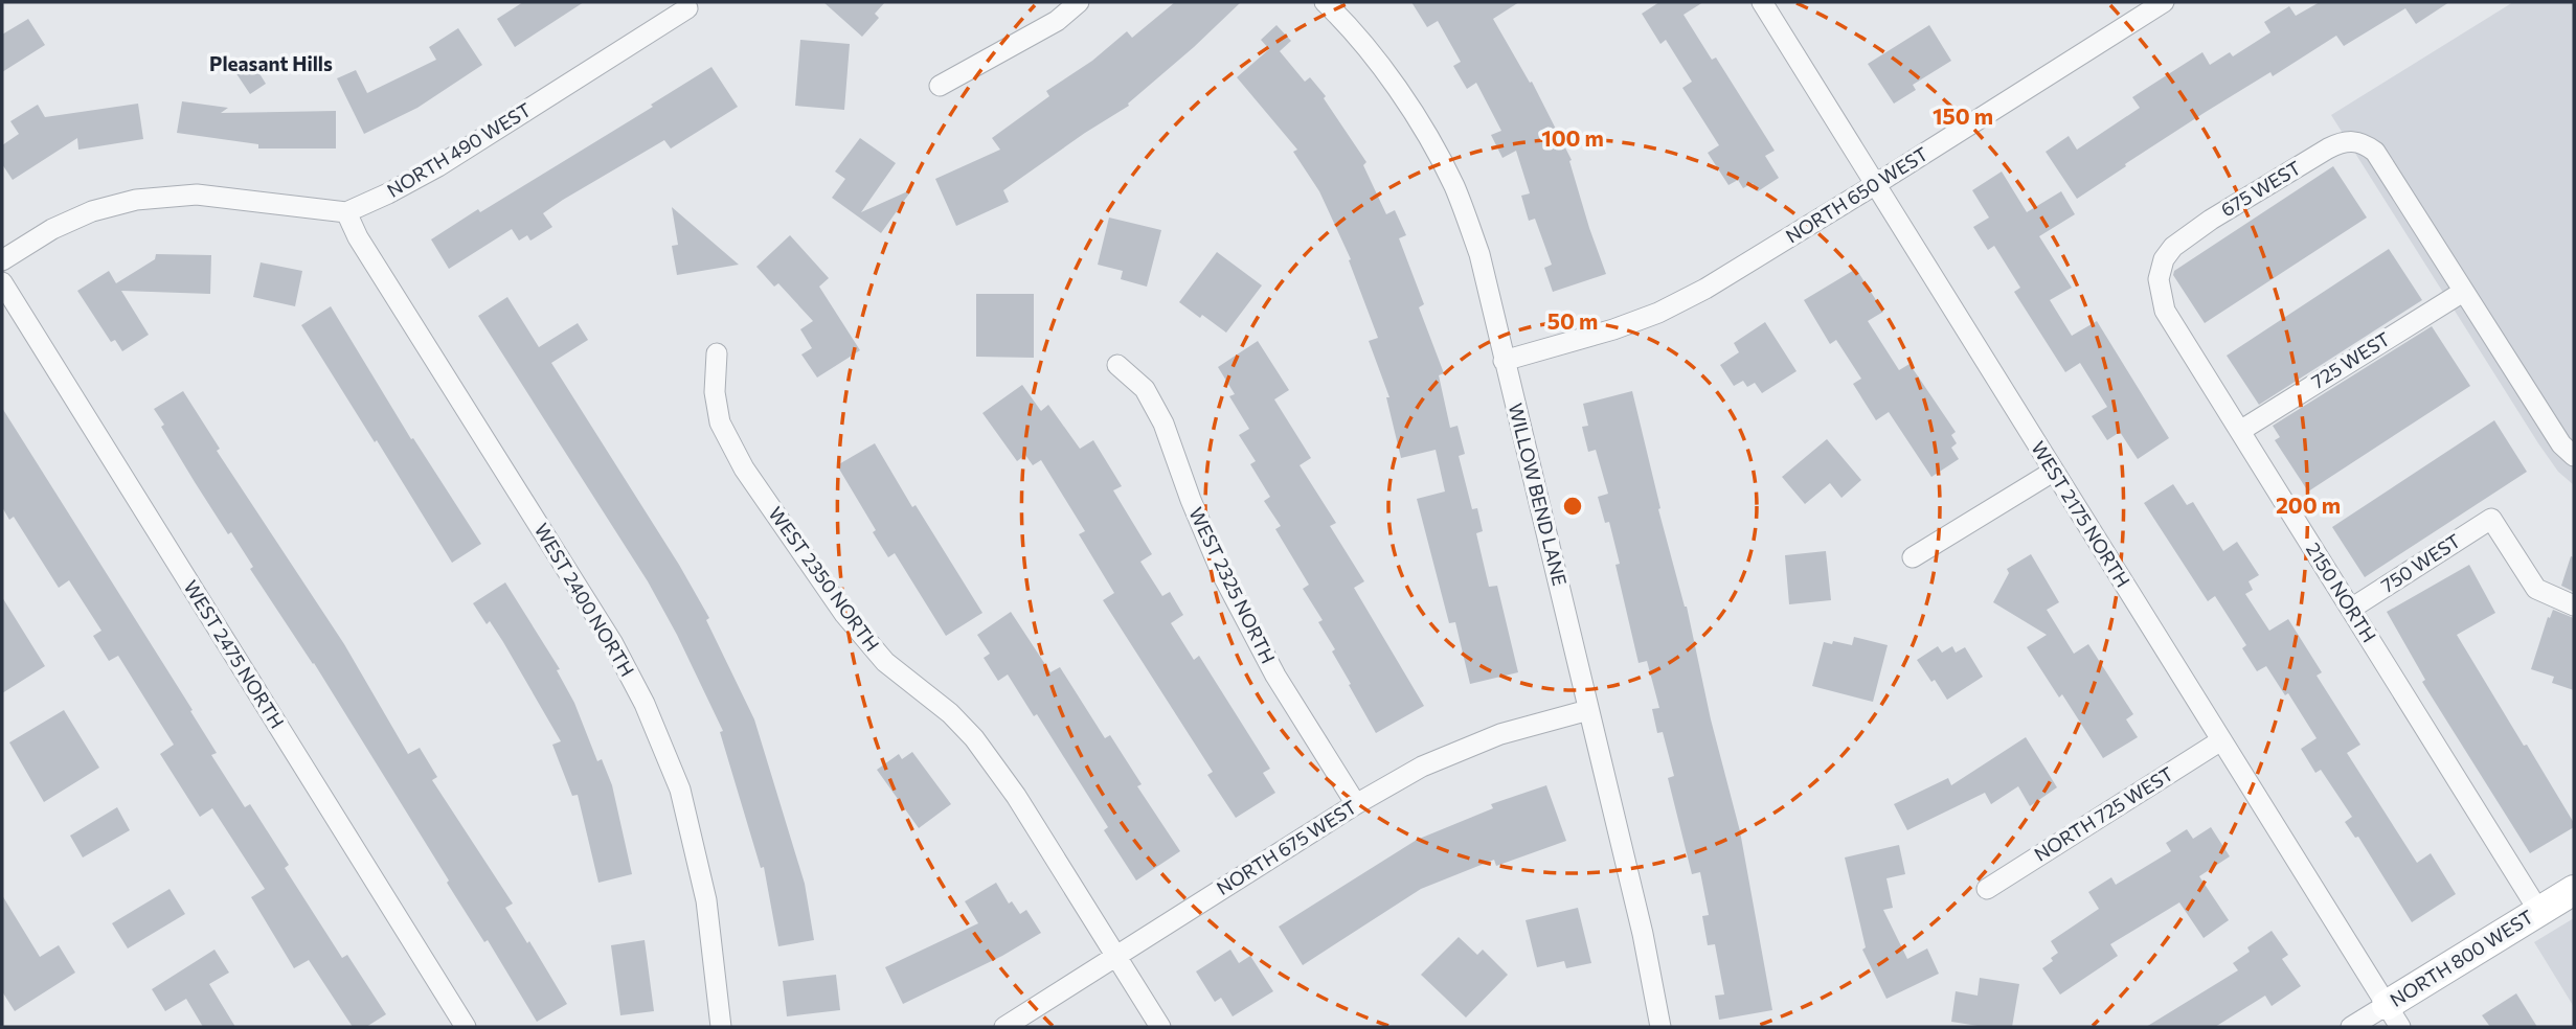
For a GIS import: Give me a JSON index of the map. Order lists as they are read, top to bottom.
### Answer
{
  "streets": {
    "street": [
      "NORTH 490 WEST",
      "675 WEST",
      "NORTH 650 WEST",
      "725 WEST",
      "WILLOW BEND LANE",
      "WEST 2175 NORTH",
      "750 WEST",
      "WEST 2350 NORTH",
      "WEST 2325 NORTH",
      "2150 NORTH",
      "WEST 2400 NORTH",
      "WEST 2475 NORTH",
      "NORTH 725 WEST",
      "NORTH 675 WEST",
      "NORTH 800 WEST"
    ]
  },
  "crossings": [
    ["NORTH 490 WEST", "WEST 2400 NORTH"],
    ["675 WEST", "725 WEST"],
    ["675 WEST", "2150 NORTH"],
    ["NORTH 650 WEST", "WILLOW BEND LANE"],
    ["NORTH 650 WEST", "WEST 2175 NORTH"],
    ["725 WEST", "2150 NORTH"],
    ["WILLOW BEND LANE", "NORTH 675 WEST"],
    ["WEST 2175 NORTH", "NORTH 725 WEST"],
    ["WEST 2175 NORTH", "NORTH 800 WEST"],
    ["750 WEST", "2150 NORTH"],
    ["WEST 2350 NORTH", "NORTH 675 WEST"],
    ["WEST 2325 NORTH", "NORTH 675 WEST"],
    ["2150 NORTH", "NORTH 800 WEST"]
  ],
  "districts": ["Pleasant Hills"],
  "rings": [
    "150 m",
    "100 m",
    "50 m",
    "200 m"
  ]
}
